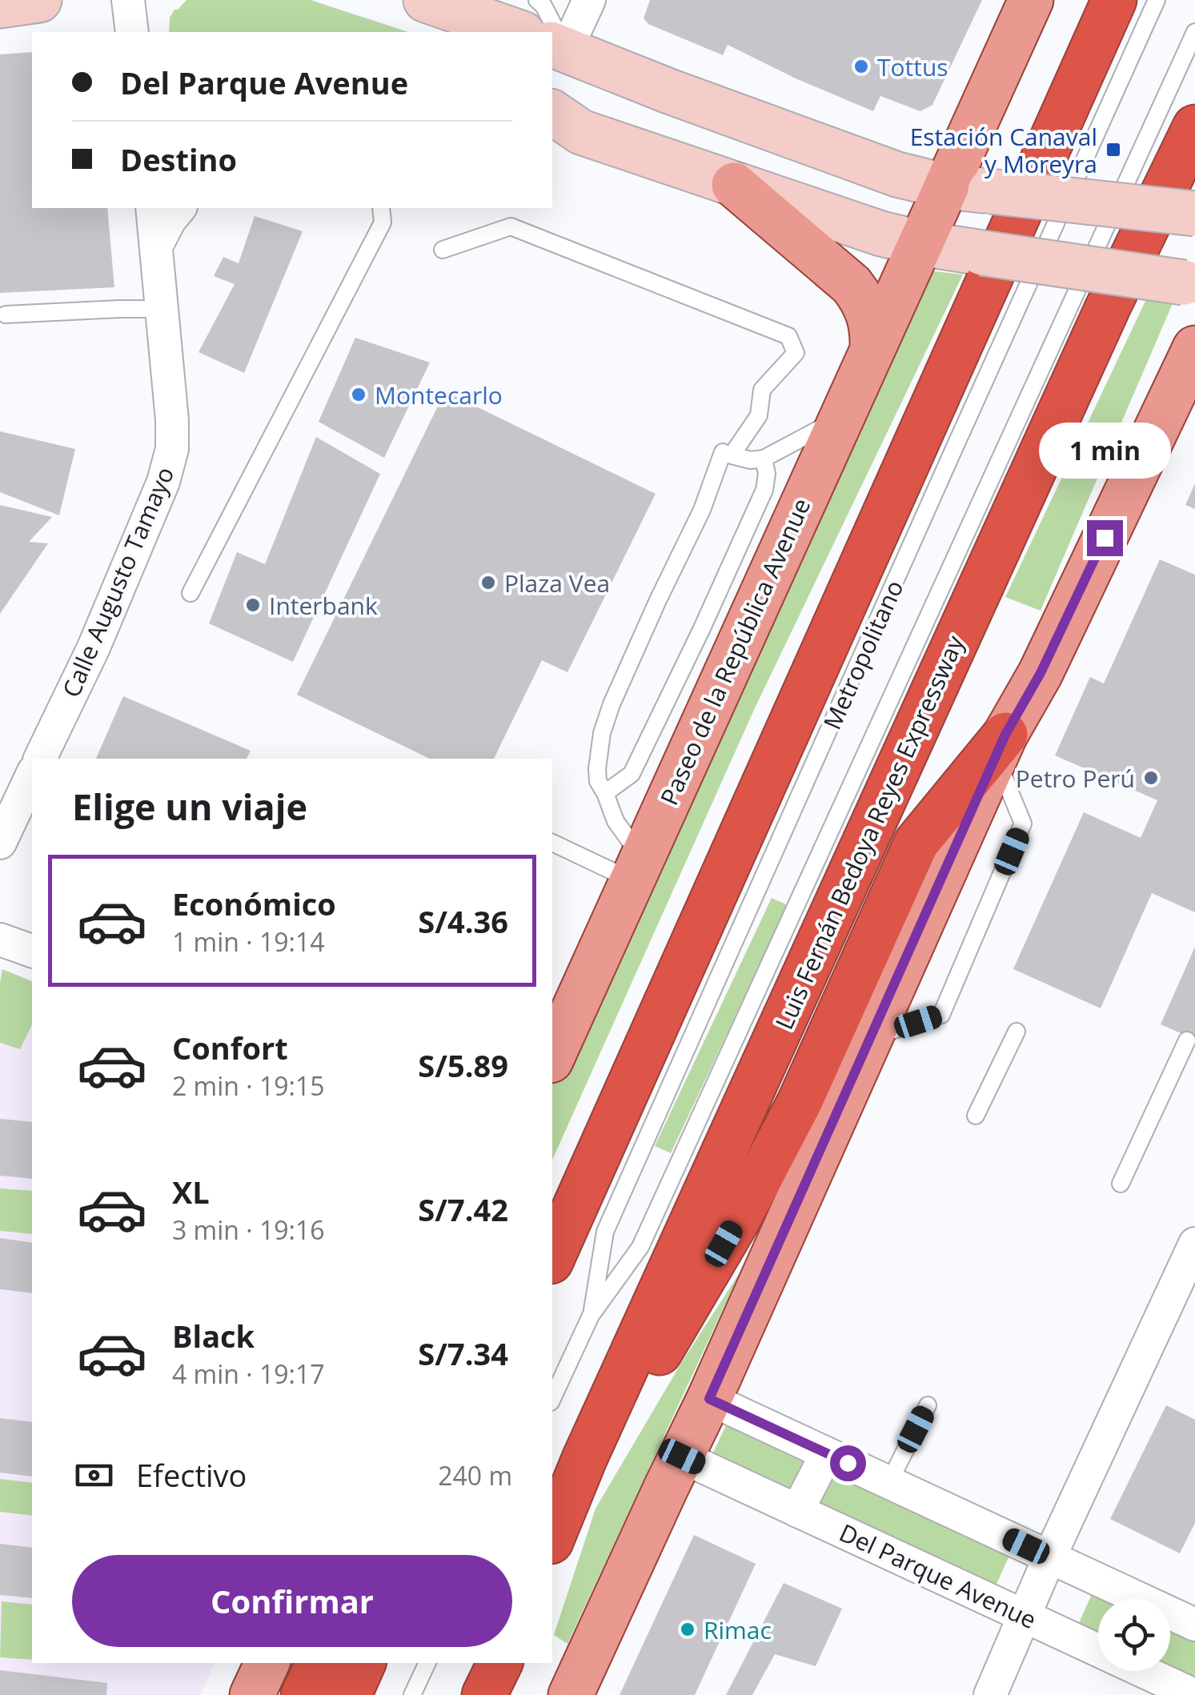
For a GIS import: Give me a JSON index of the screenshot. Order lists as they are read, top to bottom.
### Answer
{
  "streets": {
    "highway": ["Luis Fernán Bedoya Reyes Expressway"],
    "main road": ["Paseo de la República Avenue"],
    "street": ["Calle Augusto Tamayo", "Del Parque Avenue"],
    "lane": ["Metropolitano"]
  },
  "places": {
    "other": [
      "Tottus",
      "Montecarlo",
      "Plaza Vea",
      "Interbank",
      "Petro Perú",
      "Rimac"
    ],
    "transit": ["Estación Canaval y Moreyra"]
  },
  "page": {
    "banner": ["Del Parque Avenue", "Destino"],
    "bubble": "1 min",
    "heading": "Elige un viaje",
    "list": [
      {
        "name": "Económico",
        "note": "1 min · 19:14",
        "value": "S/4.36"
      },
      {
        "name": "Confort",
        "note": "2 min · 19:15",
        "value": "S/5.89"
      },
      {
        "name": "XL",
        "note": "3 min · 19:16",
        "value": "S/7.42"
      },
      {
        "name": "Black",
        "note": "4 min · 19:17",
        "value": "S/7.34"
      }
    ],
    "pay": ["Efectivo", "240 m"],
    "buttons": "Confirmar"
  }
}
